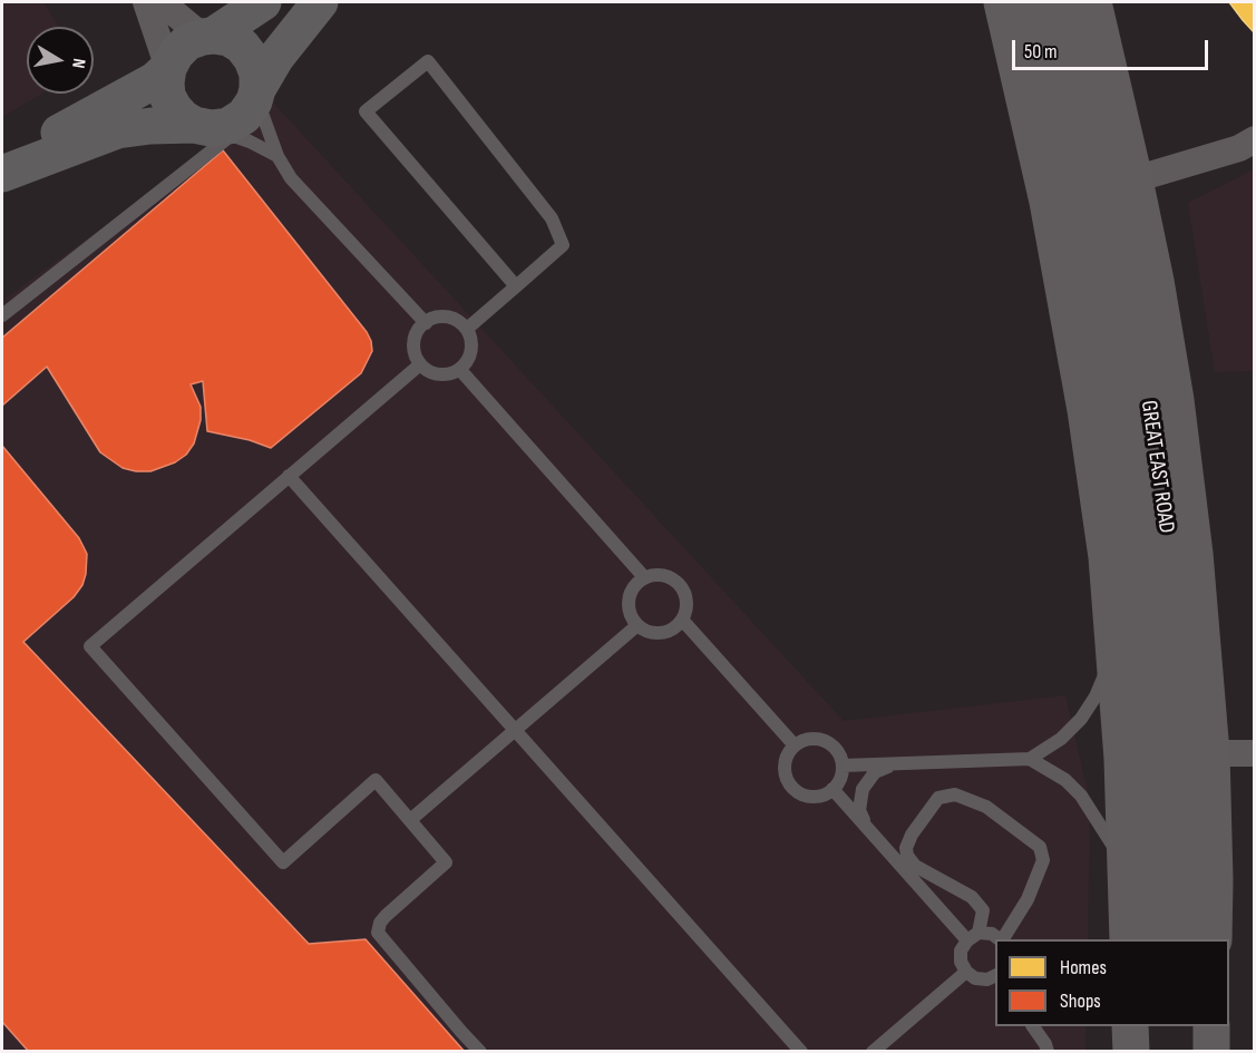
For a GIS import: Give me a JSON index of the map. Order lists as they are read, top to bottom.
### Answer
{
  "streets": {
    "main road": ["GREAT EAST ROAD"]
  },
  "legend": ["Homes", "Shops"],
  "scale_bar": "50 m",
  "north": "right"
}
